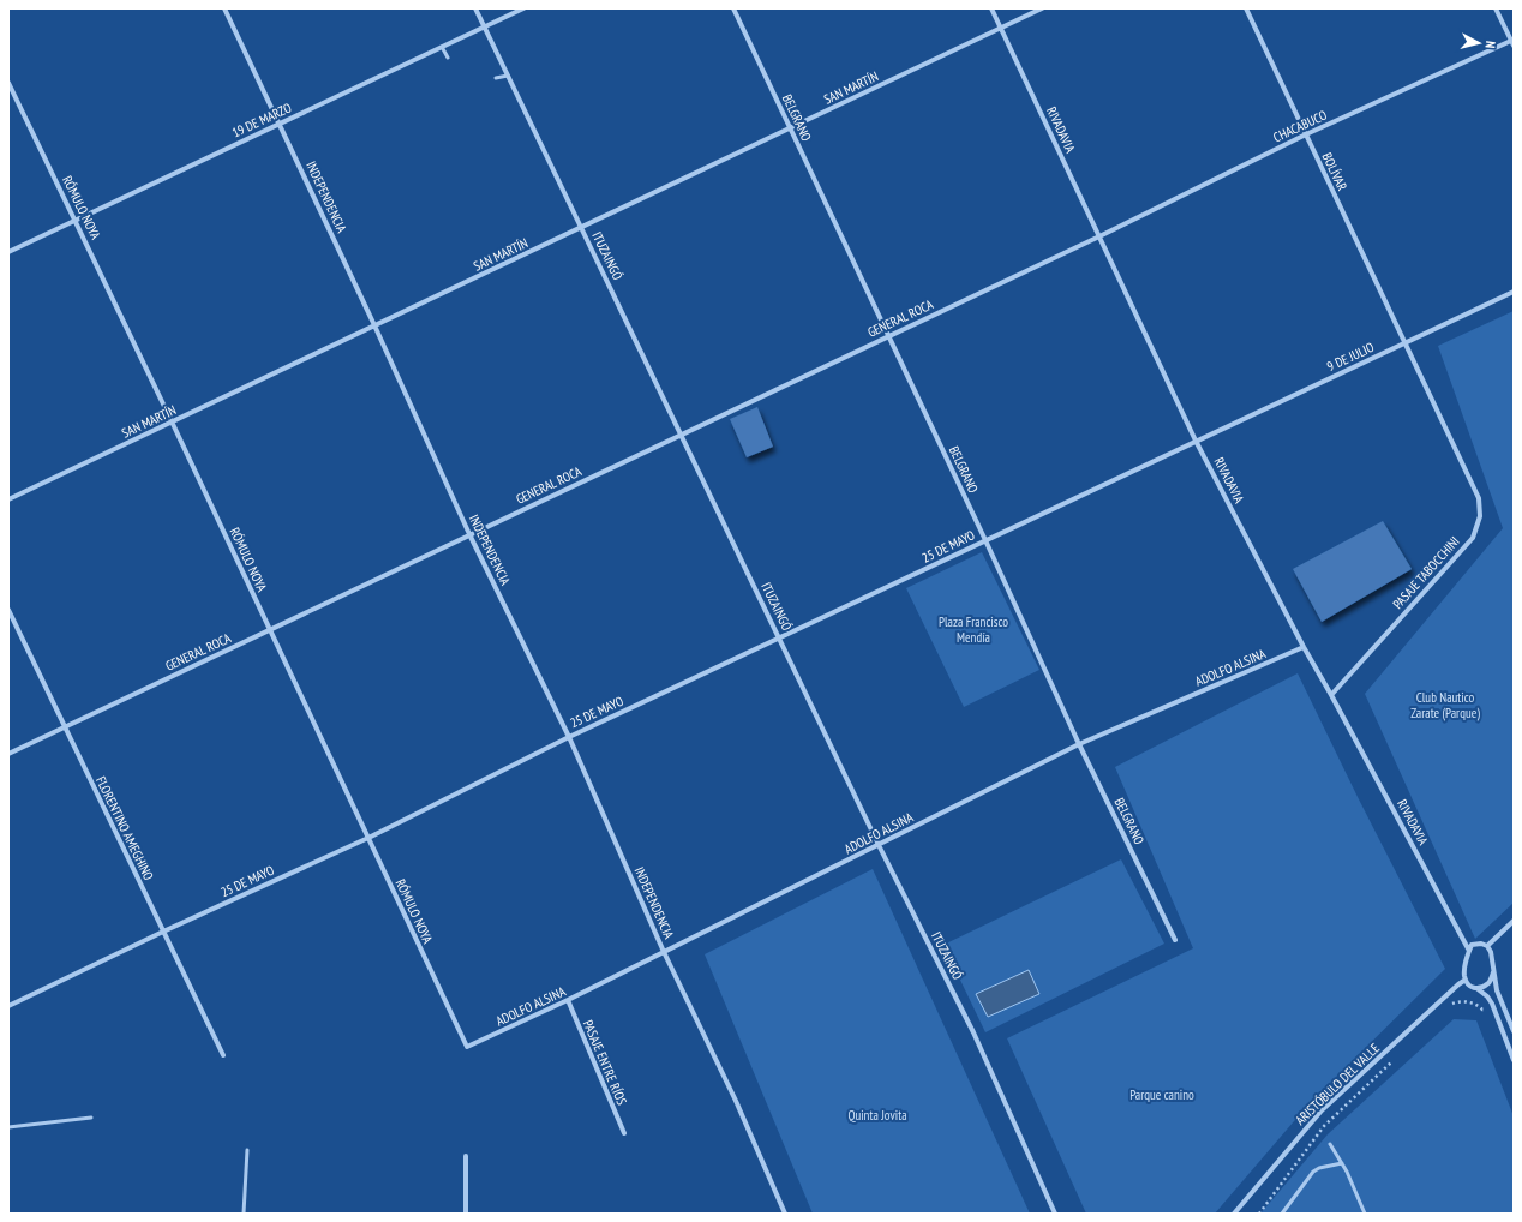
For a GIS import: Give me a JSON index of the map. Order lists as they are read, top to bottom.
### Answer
{
  "streets": {
    "street": [
      "SAN MARTÍN",
      "BELGRANO",
      "19 DE MARZO",
      "CHACABUCO",
      "RIVADAVIA",
      "BOLÍVAR",
      "INDEPENDENCIA",
      "RÓMULO NOYA",
      "ITUZAINGÓ",
      "GENERAL ROCA",
      "9 DE JULIO",
      "25 DE MAYO",
      "PASAJE TABOCCHINI",
      "ADOLFO ALSINA",
      "FLORENTINO AMEGHINO",
      "PASAJE ENTRE RÍOS",
      "ARISTÓBULO DEL VALLE"
    ]
  },
  "crossings": [
    ["SAN MARTÍN", "BELGRANO"],
    ["SAN MARTÍN", "RIVADAVIA"],
    ["SAN MARTÍN", "INDEPENDENCIA"],
    ["SAN MARTÍN", "RÓMULO NOYA"],
    ["SAN MARTÍN", "ITUZAINGÓ"],
    ["BELGRANO", "GENERAL ROCA"],
    ["BELGRANO", "25 DE MAYO"],
    ["BELGRANO", "ADOLFO ALSINA"],
    ["19 DE MARZO", "INDEPENDENCIA"],
    ["19 DE MARZO", "RÓMULO NOYA"],
    ["19 DE MARZO", "ITUZAINGÓ"],
    ["CHACABUCO", "RIVADAVIA"],
    ["CHACABUCO", "BOLÍVAR"],
    ["CHACABUCO", "GENERAL ROCA"],
    ["RIVADAVIA", "GENERAL ROCA"],
    ["RIVADAVIA", "9 DE JULIO"],
    ["RIVADAVIA", "25 DE MAYO"],
    ["RIVADAVIA", "PASAJE TABOCCHINI"],
    ["RIVADAVIA", "ADOLFO ALSINA"],
    ["RIVADAVIA", "ARISTÓBULO DEL VALLE"],
    ["BOLÍVAR", "9 DE JULIO"],
    ["BOLÍVAR", "PASAJE TABOCCHINI"],
    ["INDEPENDENCIA", "GENERAL ROCA"],
    ["INDEPENDENCIA", "25 DE MAYO"],
    ["INDEPENDENCIA", "ADOLFO ALSINA"],
    ["RÓMULO NOYA", "GENERAL ROCA"],
    ["RÓMULO NOYA", "25 DE MAYO"],
    ["RÓMULO NOYA", "ADOLFO ALSINA"],
    ["ITUZAINGÓ", "GENERAL ROCA"],
    ["ITUZAINGÓ", "25 DE MAYO"],
    ["ITUZAINGÓ", "ADOLFO ALSINA"],
    ["GENERAL ROCA", "FLORENTINO AMEGHINO"],
    ["9 DE JULIO", "25 DE MAYO"],
    ["9 DE JULIO", "PASAJE TABOCCHINI"],
    ["25 DE MAYO", "FLORENTINO AMEGHINO"],
    ["ADOLFO ALSINA", "PASAJE ENTRE RÍOS"]
  ],
  "parks": [
    "Plaza Francisco Mendía",
    "Club Nautico Zarate (Parque)",
    "Parque canino",
    "Quinta Jovita"
  ],
  "north": "right"
}
